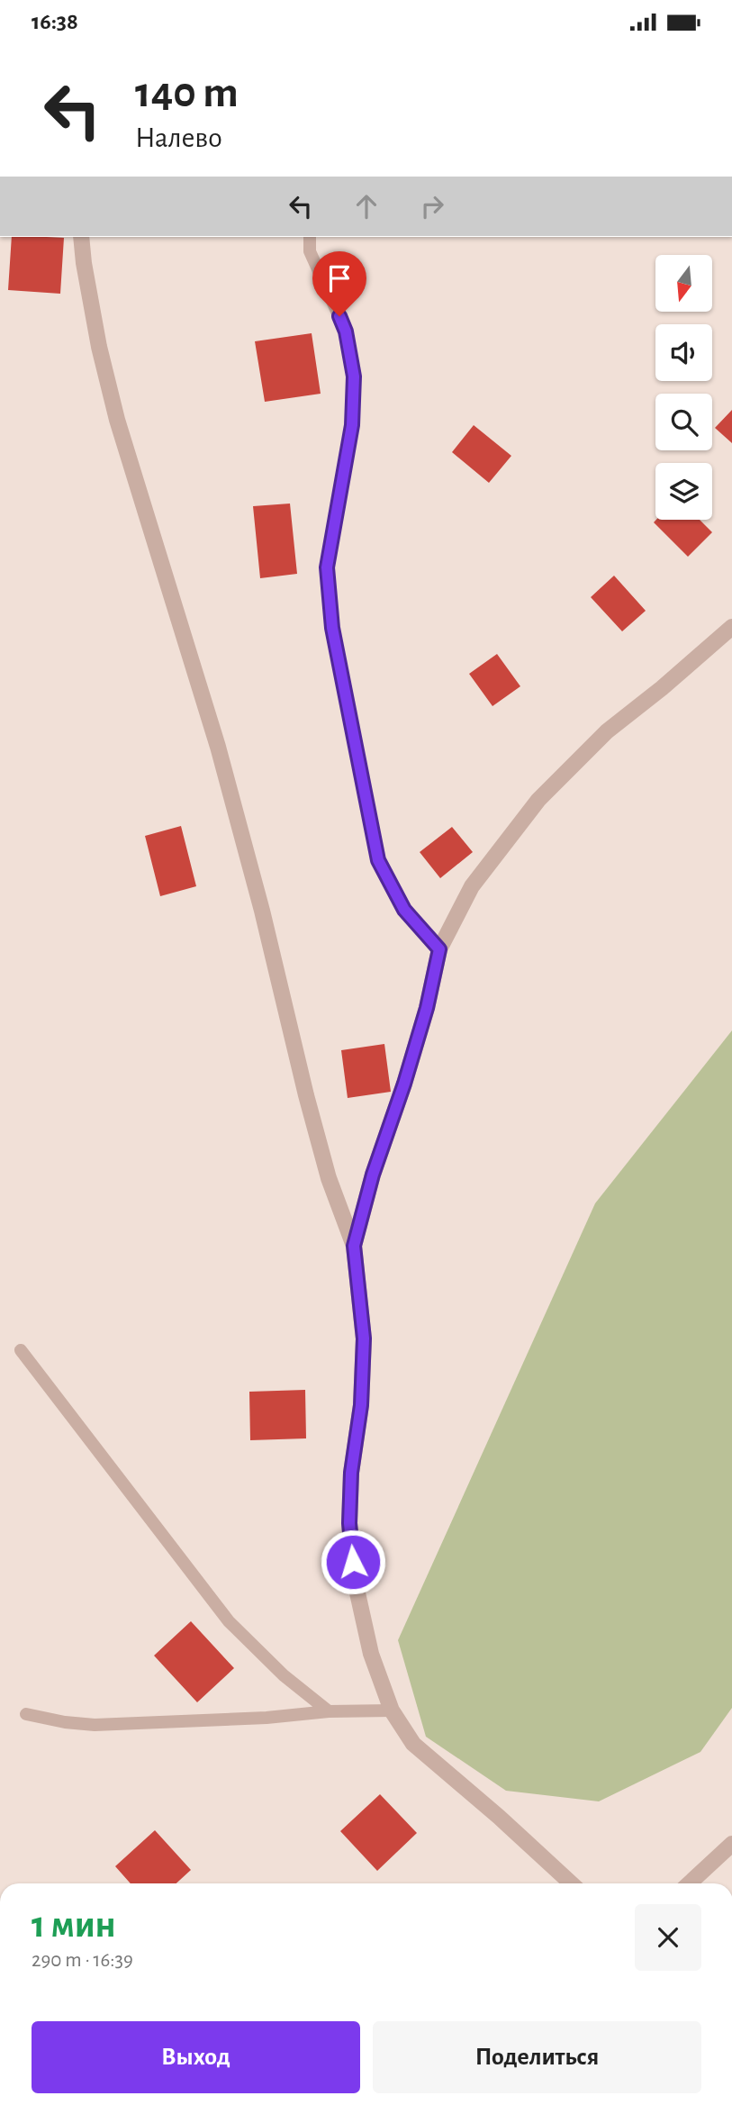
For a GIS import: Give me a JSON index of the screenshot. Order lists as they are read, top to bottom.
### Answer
{
  "north": "bottom",
  "page": {
    "status": "16:38",
    "turn": ["140 m", "Налево"],
    "heading": ["1 мин", "290 m · 16:39"],
    "buttons": ["Выход", "Поделиться"]
  }
}
